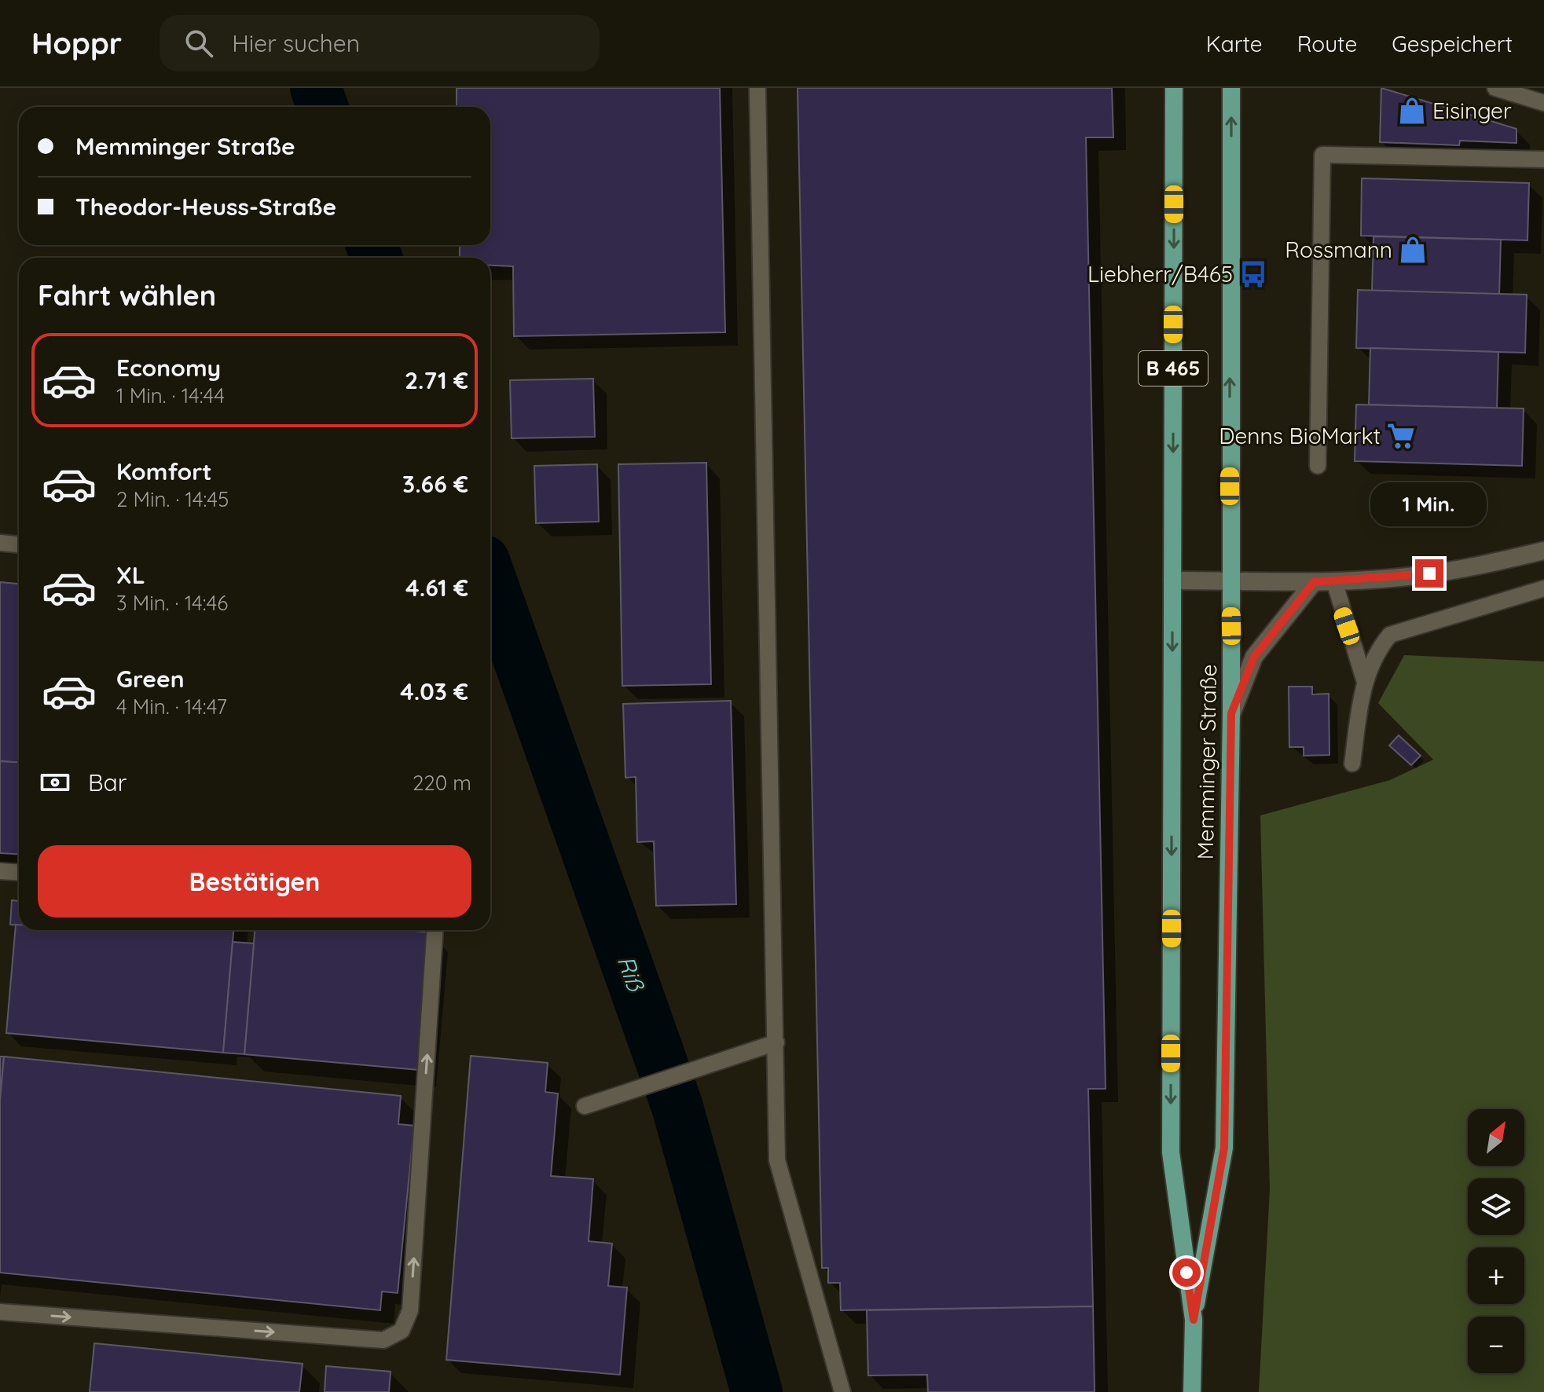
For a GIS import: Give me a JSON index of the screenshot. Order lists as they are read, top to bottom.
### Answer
{
  "streets": {
    "main road": ["B 465", "Memminger Straße"]
  },
  "water": ["Riß"],
  "places": {
    "shop": ["Eisinger", "Rossmann"],
    "bus stop": ["Liebherr/B465"],
    "supermarket": ["Denns BioMarkt"]
  },
  "north": "top right",
  "page": {
    "header": "Hoppr",
    "search": "Hier suchen",
    "nav": ["Karte", "Route", "Gespeichert"],
    "banner": ["Memminger Straße", "Theodor-Heuss-Straße"],
    "heading": "Fahrt wählen",
    "list": [
      {
        "name": "Economy",
        "note": "1 Min. · 14:44",
        "value": "2.71 €"
      },
      {
        "name": "Komfort",
        "note": "2 Min. · 14:45",
        "value": "3.66 €"
      },
      {
        "name": "XL",
        "note": "3 Min. · 14:46",
        "value": "4.61 €"
      },
      {
        "name": "Green",
        "note": "4 Min. · 14:47",
        "value": "4.03 €"
      }
    ],
    "bubble": "1 Min.",
    "pay": ["Bar", "220 m"],
    "buttons": "Bestätigen",
    "map_buttons": ["+", "−"]
  }
}
